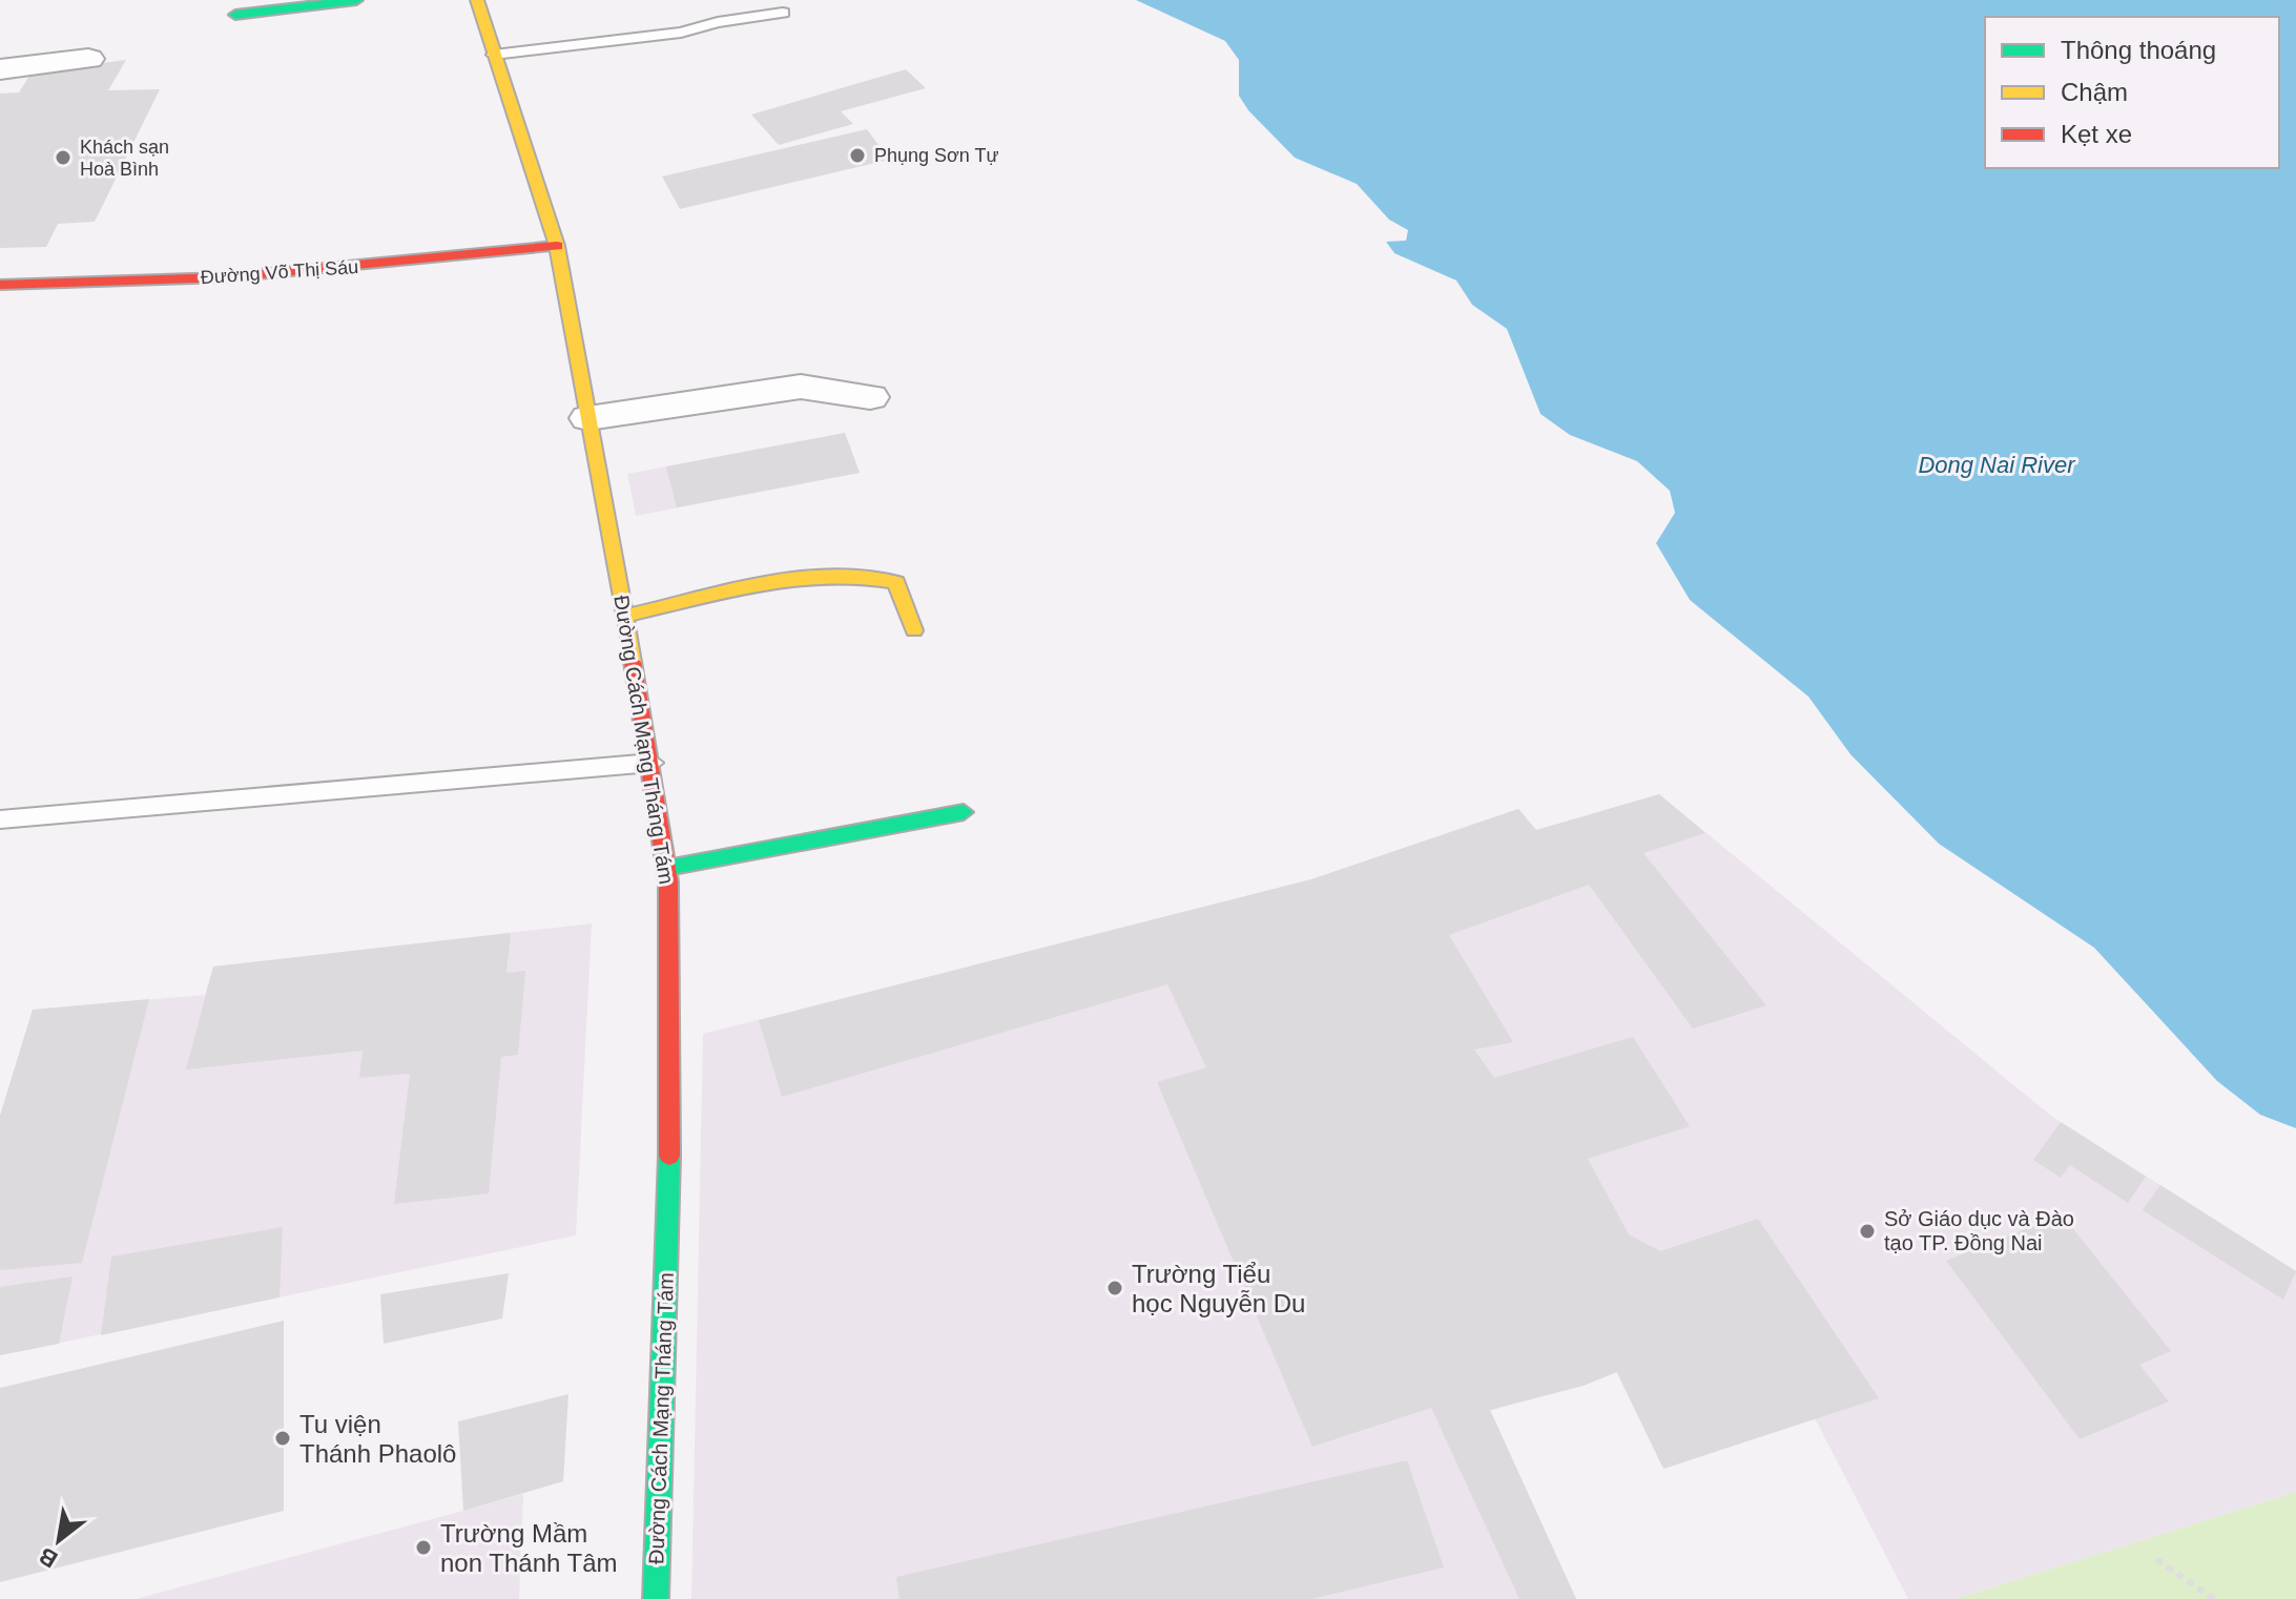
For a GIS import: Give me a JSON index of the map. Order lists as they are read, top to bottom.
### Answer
{
  "streets": {
    "main road": ["Đường Võ Thị Sáu", "Đường Cách Mạng Tháng Tám"]
  },
  "crossings": [
    ["Đường Võ Thị Sáu", "Đường Cách Mạng Tháng Tám"]
  ],
  "water": ["Dong Nai River"],
  "places": [
    "Phụng Sơn Tự",
    "Khách sạn Hoà Bình",
    "Sở Giáo dục và Đào tạo TP. Đồng Nai",
    "Trường Tiểu học Nguyễn Du",
    "Tu viện Thánh Phaolô",
    "Trường Mầm non Thánh Tâm"
  ],
  "legend": ["Thông thoáng", "Chậm", "Kẹt xe"],
  "north": "bottom left"
}
